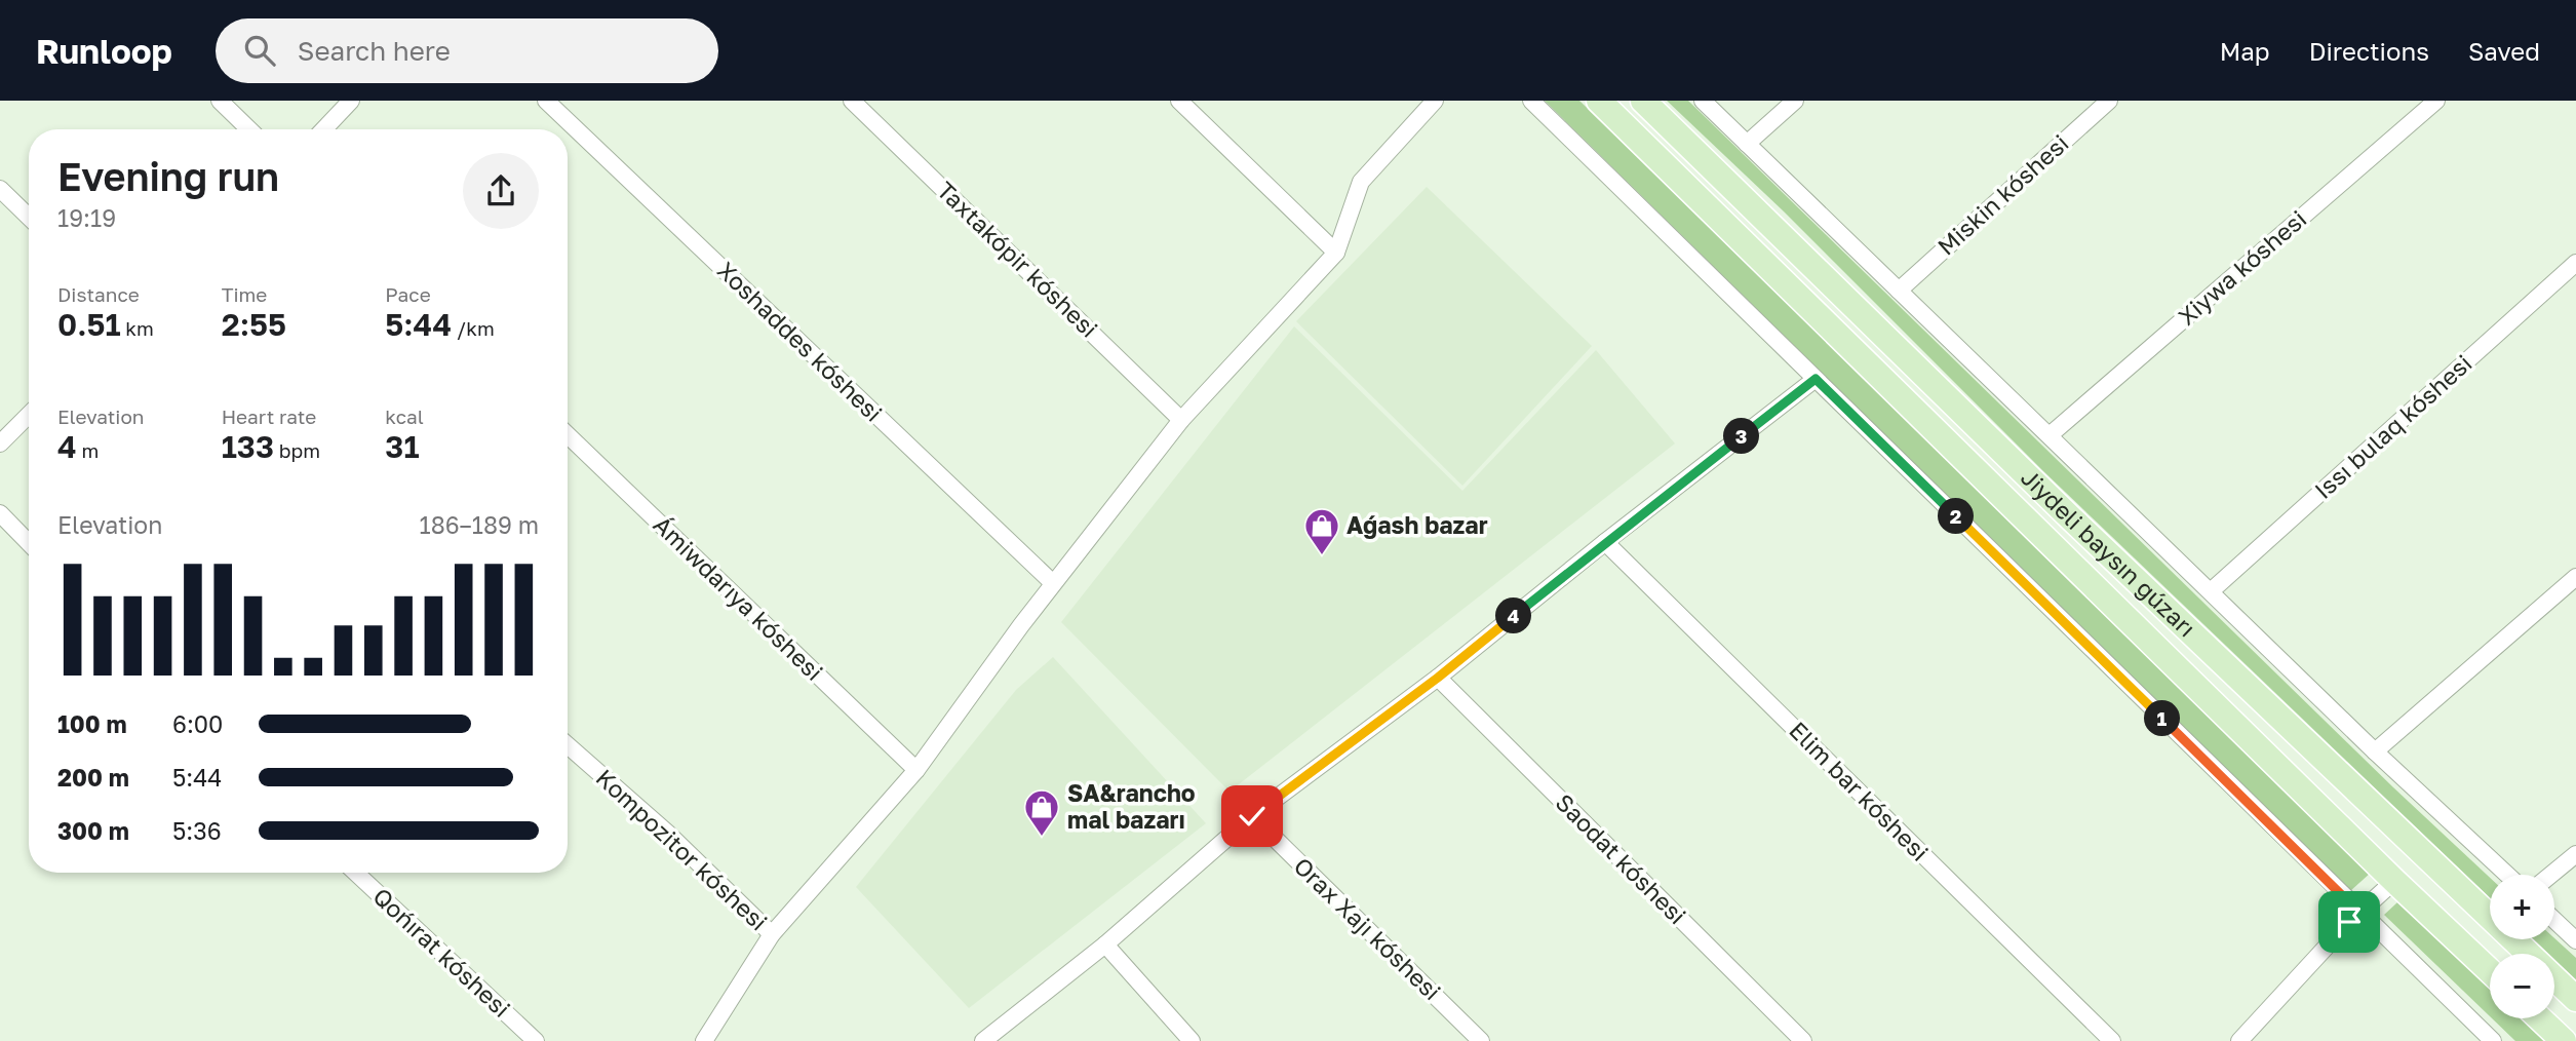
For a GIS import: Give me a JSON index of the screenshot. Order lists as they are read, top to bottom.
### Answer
{
  "streets": {
    "main road": ["Jiydeli baysın gúzarı"],
    "street": [
      "Miskin kóshesi",
      "Taxtakópir kóshesi",
      "Xiywa kóshesi",
      "Xoshaddes kóshesi",
      "Issı bulaq kóshesi",
      "Ámiwdarıya kóshesi",
      "Elim bar kóshesi",
      "Kompozitor kóshesi",
      "Saodat kóshesi",
      "Orax Xajı kóshesi",
      "Qońırat kóshesi"
    ]
  },
  "places": {
    "shop": ["Aǵash bazar", "SA&rancho mal bazarı"]
  },
  "page": {
    "header": "Runloop",
    "search": "Search here",
    "nav": ["Map", "Directions", "Saved"],
    "heading": ["Evening run", "19:19"],
    "stats": [
      ["Distance", "0.51 km"],
      ["Time", "2:55"],
      ["Pace", "5:44 /km"],
      ["Elevation", "4 m"],
      ["Heart rate", "133 bpm"],
      ["kcal", "31"]
    ],
    "pins": [
      "3",
      "2",
      "4",
      "1"
    ],
    "chart": ["Elevation", "186–189 m"],
    "list": [
      {
        "name": "100 m",
        "note": "6:00"
      },
      {
        "name": "200 m",
        "note": "5:44"
      },
      {
        "name": "300 m",
        "note": "5:36"
      }
    ],
    "map_buttons": ["+", "−"]
  }
}
